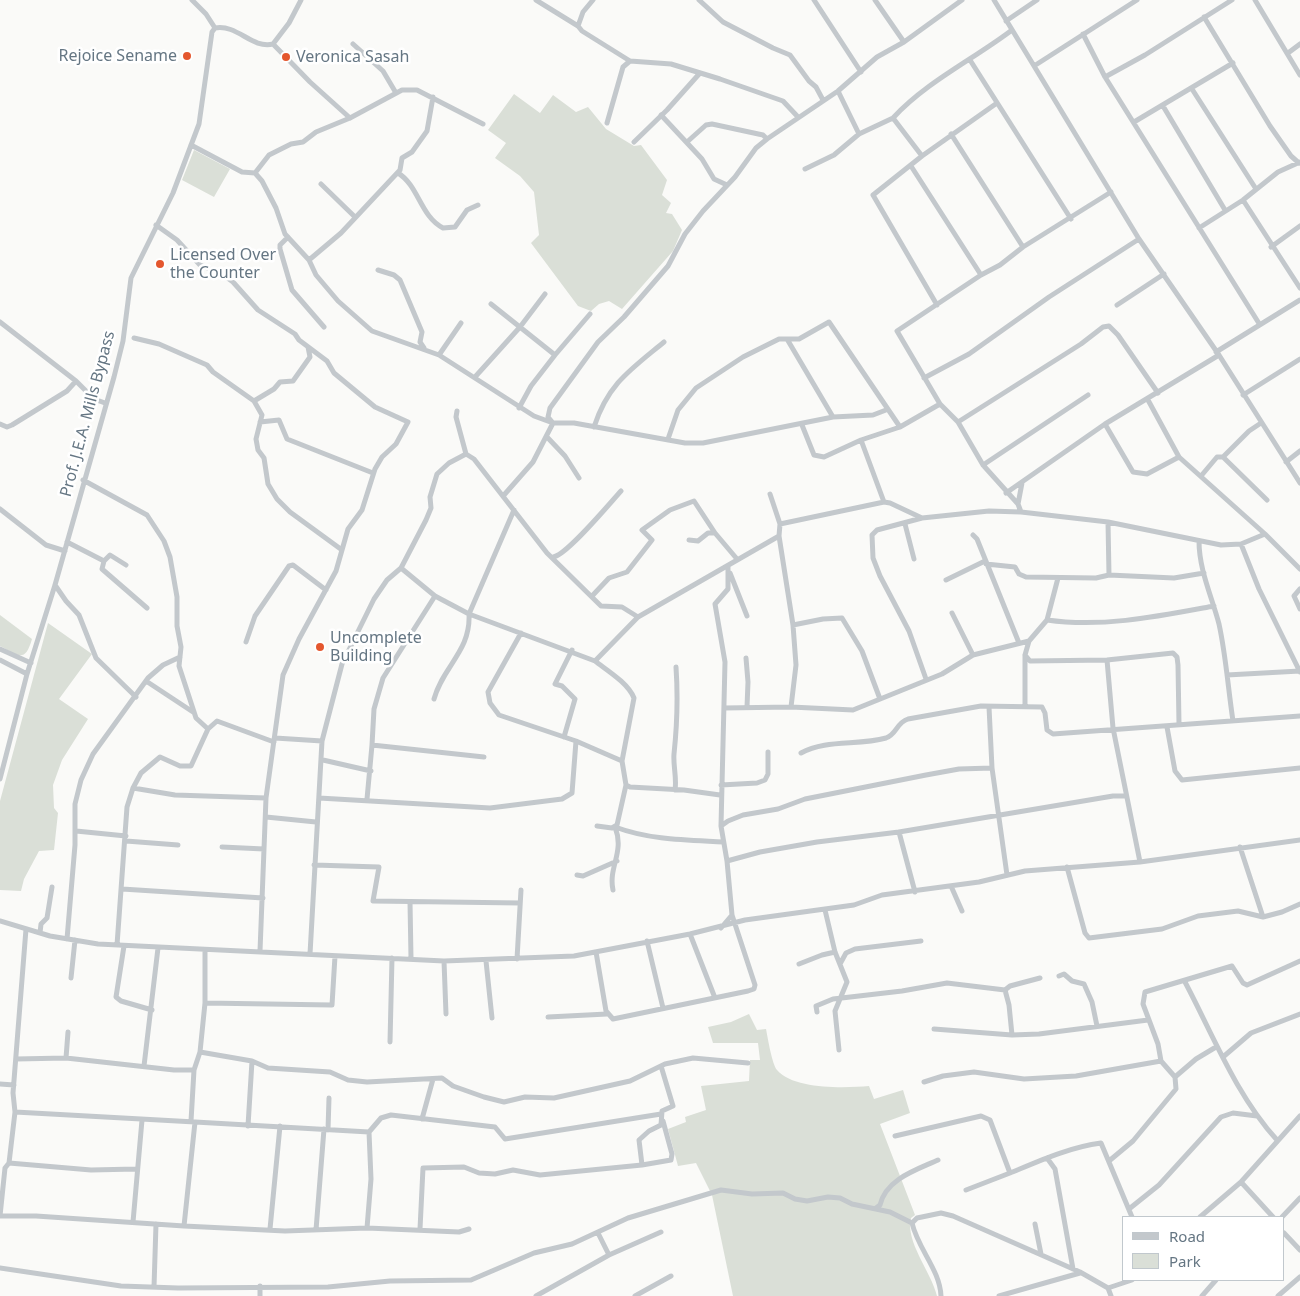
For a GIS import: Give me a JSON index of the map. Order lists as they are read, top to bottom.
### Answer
{
  "streets": {
    "street": ["Prof. J.E.A. Mills Bypass"]
  },
  "places": [
    "Rejoice Sename",
    "Veronica Sasah",
    "Licensed Over the Counter",
    "Uncomplete Building"
  ],
  "legend": ["Road", "Park"]
}
